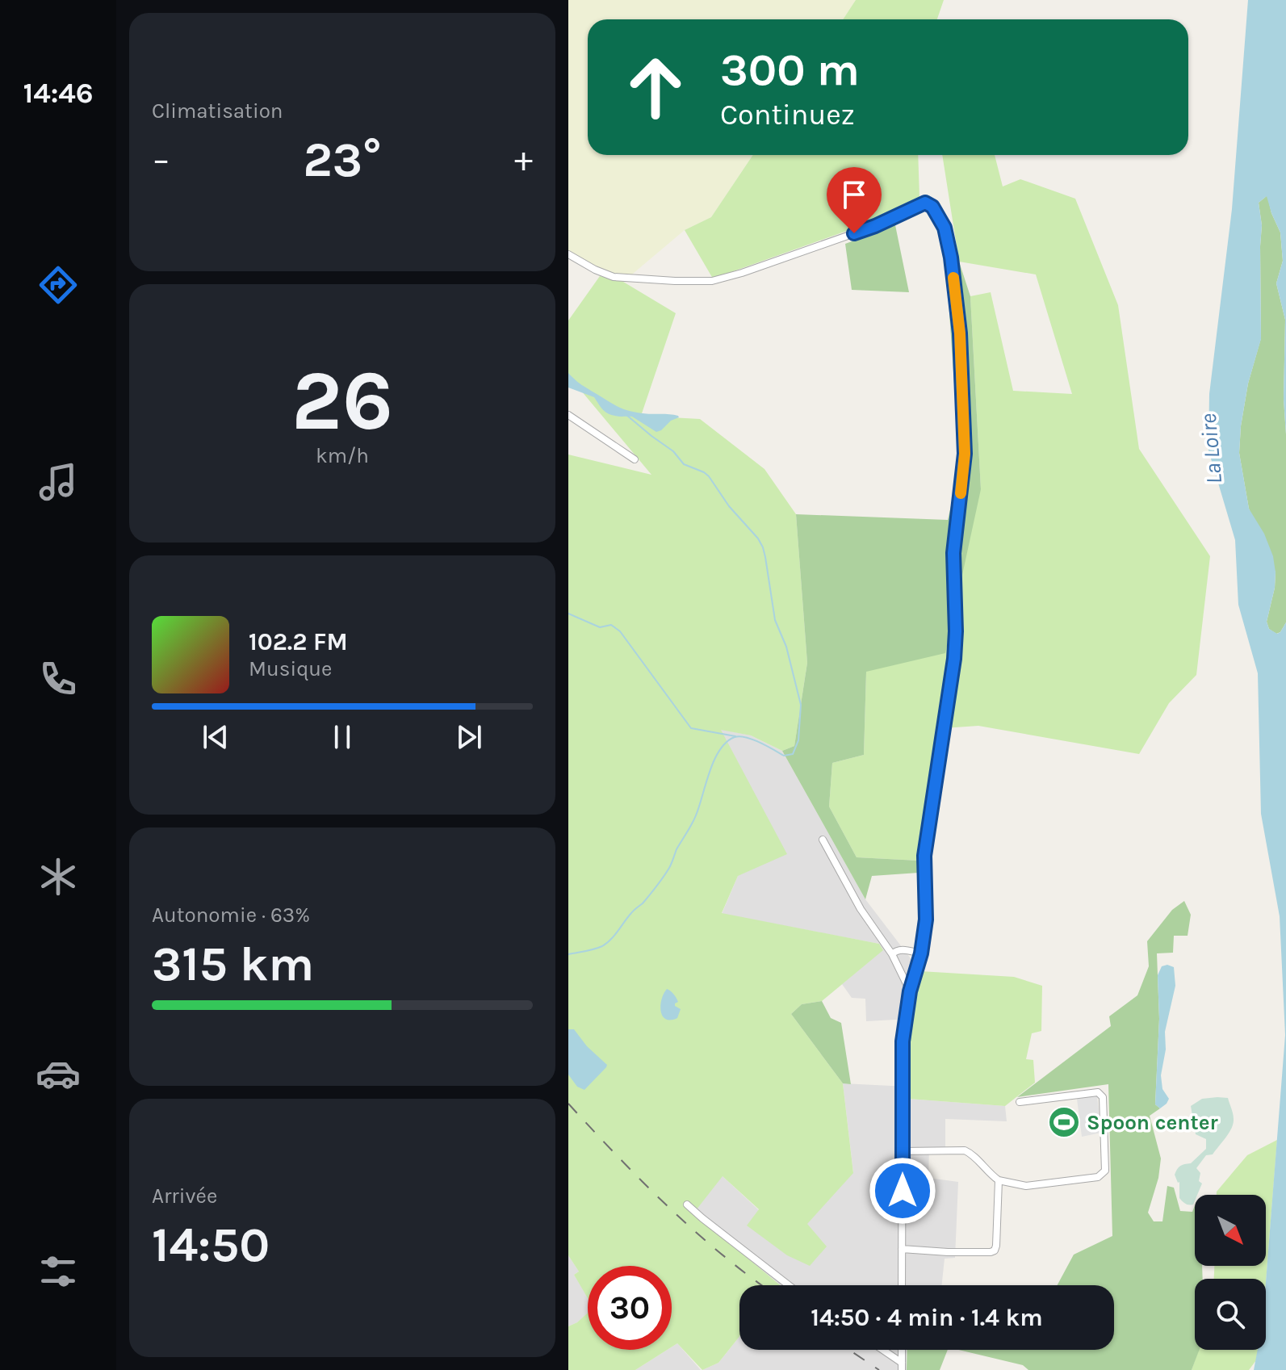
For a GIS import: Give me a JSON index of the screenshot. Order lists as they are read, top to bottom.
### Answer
{
  "water": ["La Loire"],
  "places": {
    "sports": ["Spoon center"]
  },
  "north": "bottom right",
  "page": {
    "tabs": "14:46",
    "tile": [
      "Climatisation",
      ["26", "km/h"],
      ["Autonomie · 63%", "315 km"],
      ["Arrivée", "14:50"]
    ],
    "turn": ["300 m", "Continuez"],
    "heat": ["−", "23°", "+"],
    "song": ["102.2 FM", "Musique"],
    "limit": "30",
    "trip": "14:50 · 4 min · 1.4 km"
  }
}
